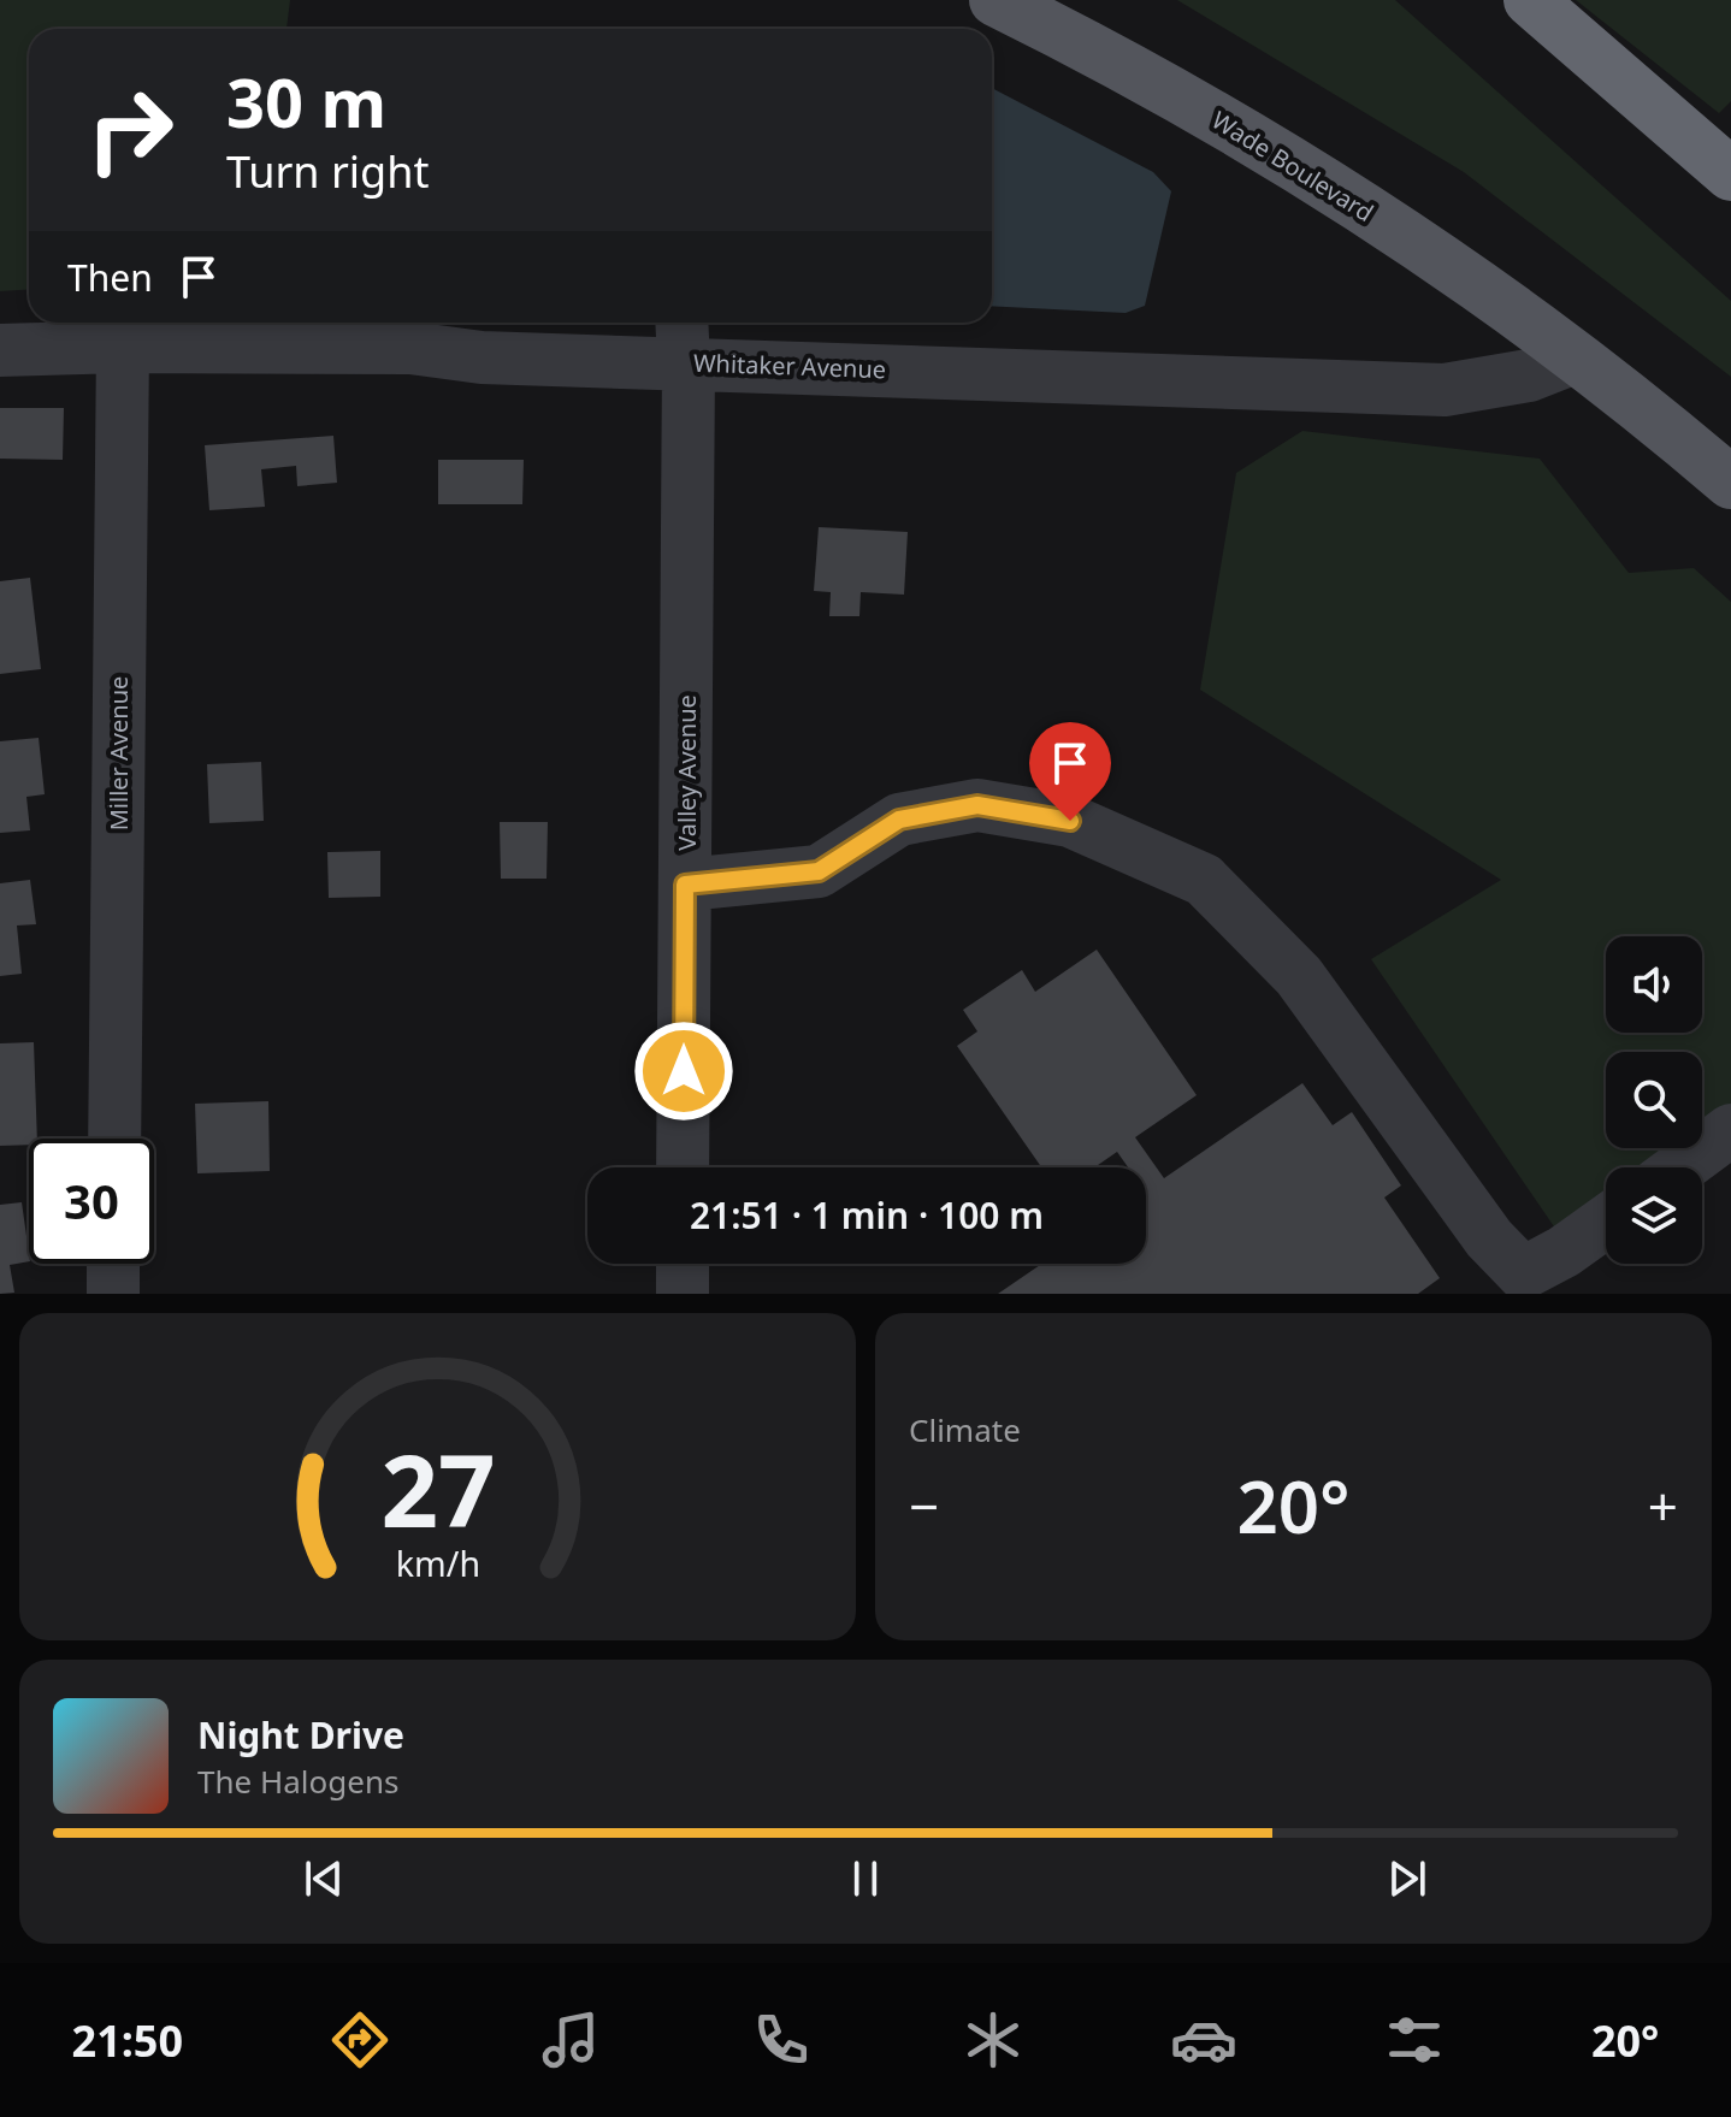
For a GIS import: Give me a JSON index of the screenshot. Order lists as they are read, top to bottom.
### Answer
{
  "streets": {
    "main road": ["Wade Boulevard"],
    "street": ["Whitaker Avenue", "Miller Avenue", "Valley Avenue"]
  },
  "crossings": [
    ["Wade Boulevard", "Whitaker Avenue"],
    ["Whitaker Avenue", "Miller Avenue"],
    ["Whitaker Avenue", "Valley Avenue"]
  ],
  "page": {
    "turn": ["30 m", "Turn right"],
    "then": "Then",
    "limit": "30",
    "trip": "21:51 · 1 min · 100 m",
    "tile": "Climate",
    "heat": ["−", "20°", "+"],
    "song": ["Night Drive", "The Halogens"],
    "tabs": ["21:50", "20°"],
    "gauge": ["27", "km/h"]
  }
}
